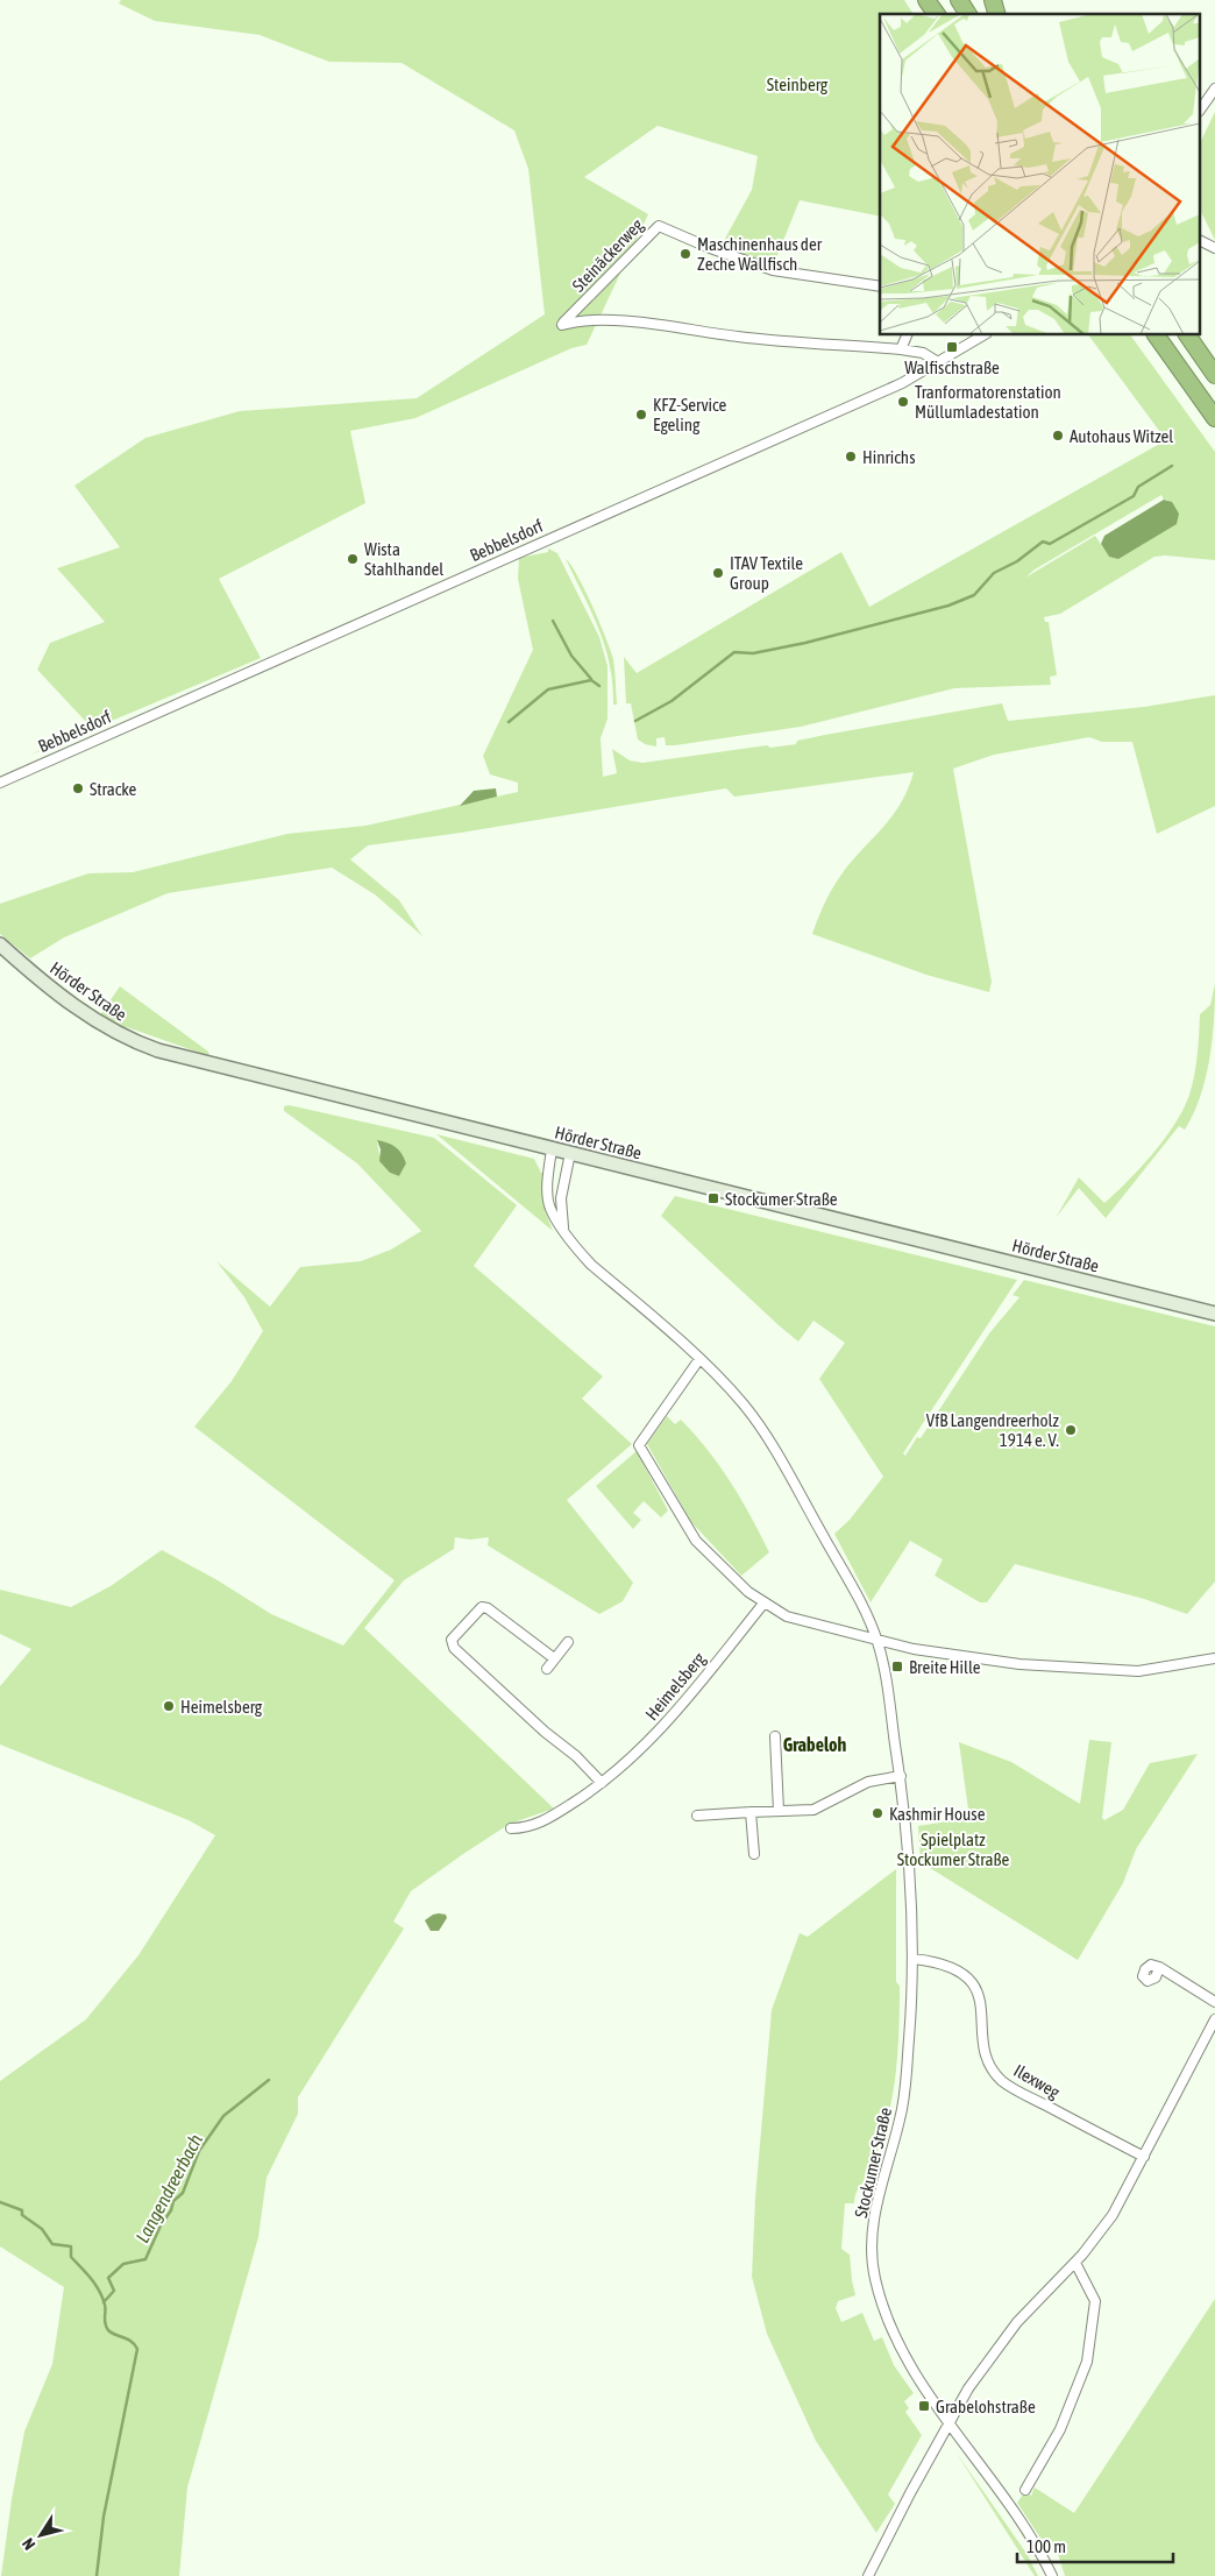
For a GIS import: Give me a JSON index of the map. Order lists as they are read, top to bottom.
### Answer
{
  "streets": {
    "main road": ["Hörder Straße"],
    "street": [
      "Steinäckerweg",
      "Bebbelsdorf",
      "Heimelsberg",
      "Ilexweg",
      "Stockumer Straße"
    ]
  },
  "crossings": [
    ["Hörder Straße", "Stockumer Straße"],
    ["Ilexweg", "Stockumer Straße"]
  ],
  "districts": ["Grabeloh"],
  "water": ["Langendreerbach"],
  "parks": ["Steinberg", "Spielplatz Stockumer Straße"],
  "places": {
    "other": [
      "Maschinenhaus der Zeche Wallfisch",
      "Tranformatorenstation Müllumladestation",
      "KFZ-Service Egeling",
      "Autohaus Witzel",
      "Hinrichs",
      "Wista Stahlhandel",
      "ITAV Textile Group",
      "Stracke",
      "VfB Langendreerholz 1914 e. V.",
      "Heimelsberg",
      "Kashmir House"
    ],
    "transit": [
      "Walfischstraße",
      "Stockumer Straße",
      "Breite Hille",
      "Grabelohstraße"
    ]
  },
  "scale_bar": "100 m",
  "north": "bottom left"
}
